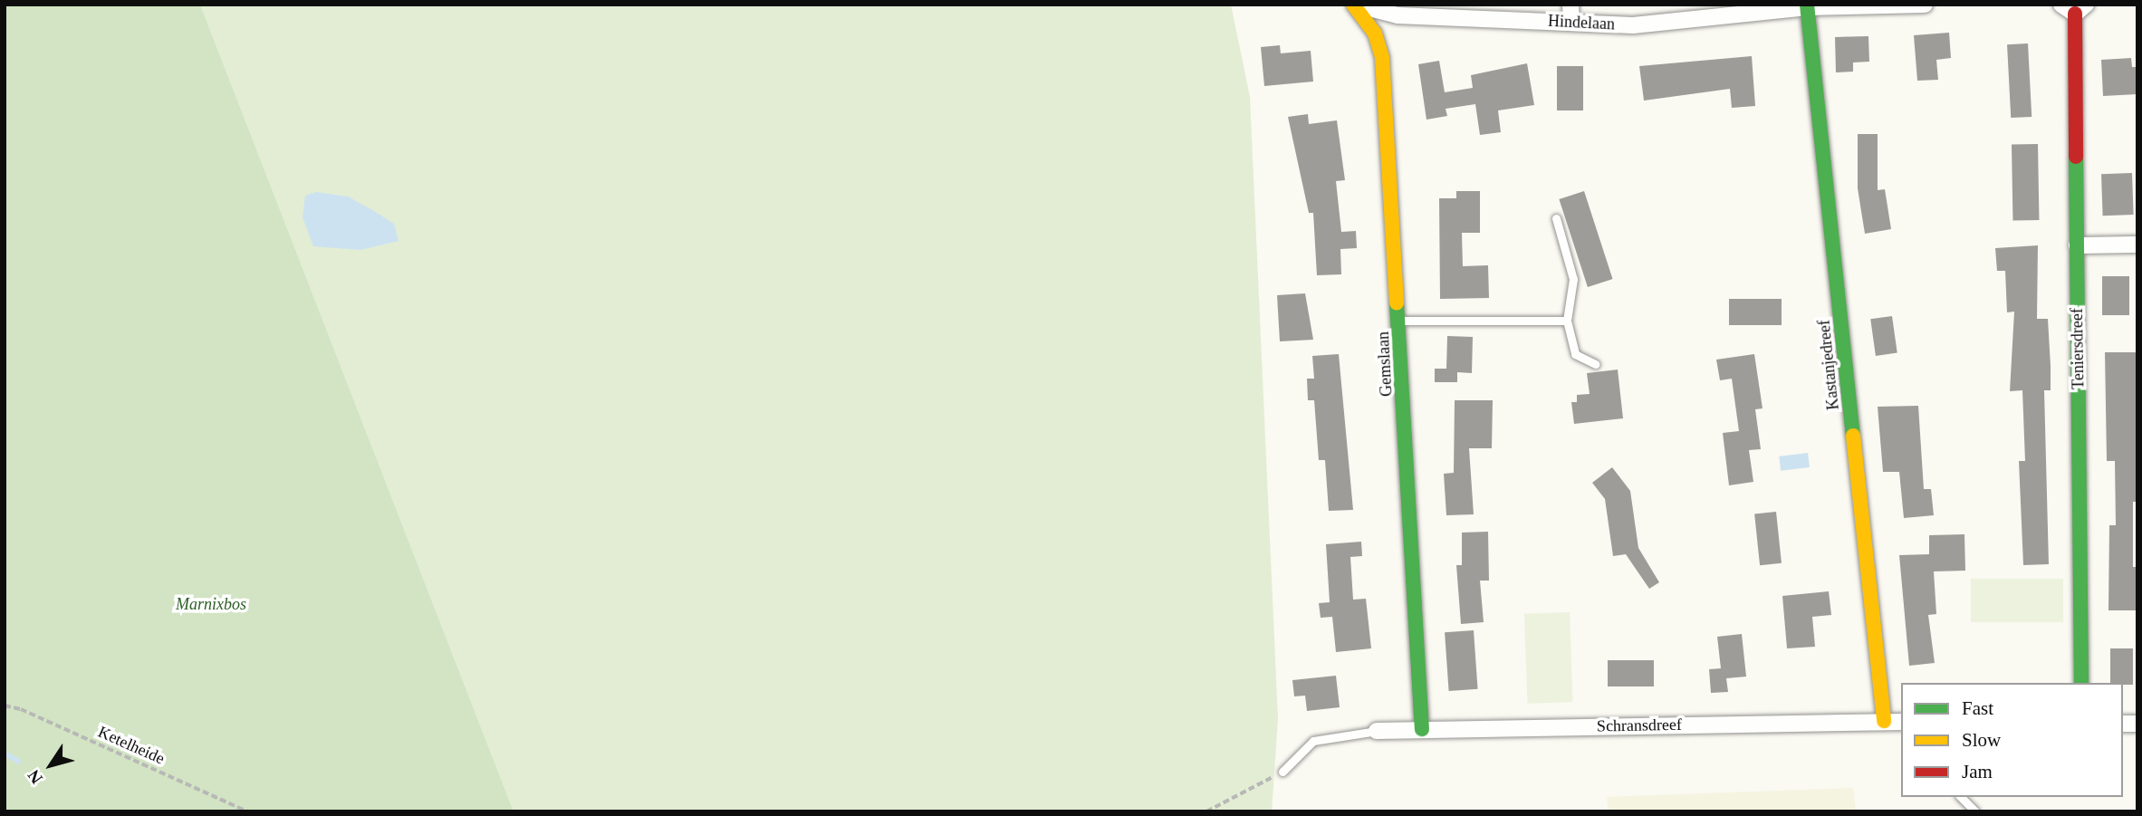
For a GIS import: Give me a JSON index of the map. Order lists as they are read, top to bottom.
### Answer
{
  "streets": {
    "street": [
      "Hindelaan",
      "Teniersdreef",
      "Gemslaan",
      "Kastanjedreef",
      "Schransdreef"
    ],
    "path": ["Ketelheide"]
  },
  "crossings": [
    ["Hindelaan", "Gemslaan"],
    ["Hindelaan", "Kastanjedreef"],
    ["Gemslaan", "Schransdreef"],
    ["Kastanjedreef", "Schransdreef"]
  ],
  "parks": ["Marnixbos"],
  "legend": ["Fast", "Slow", "Jam"],
  "north": "bottom left"
}
